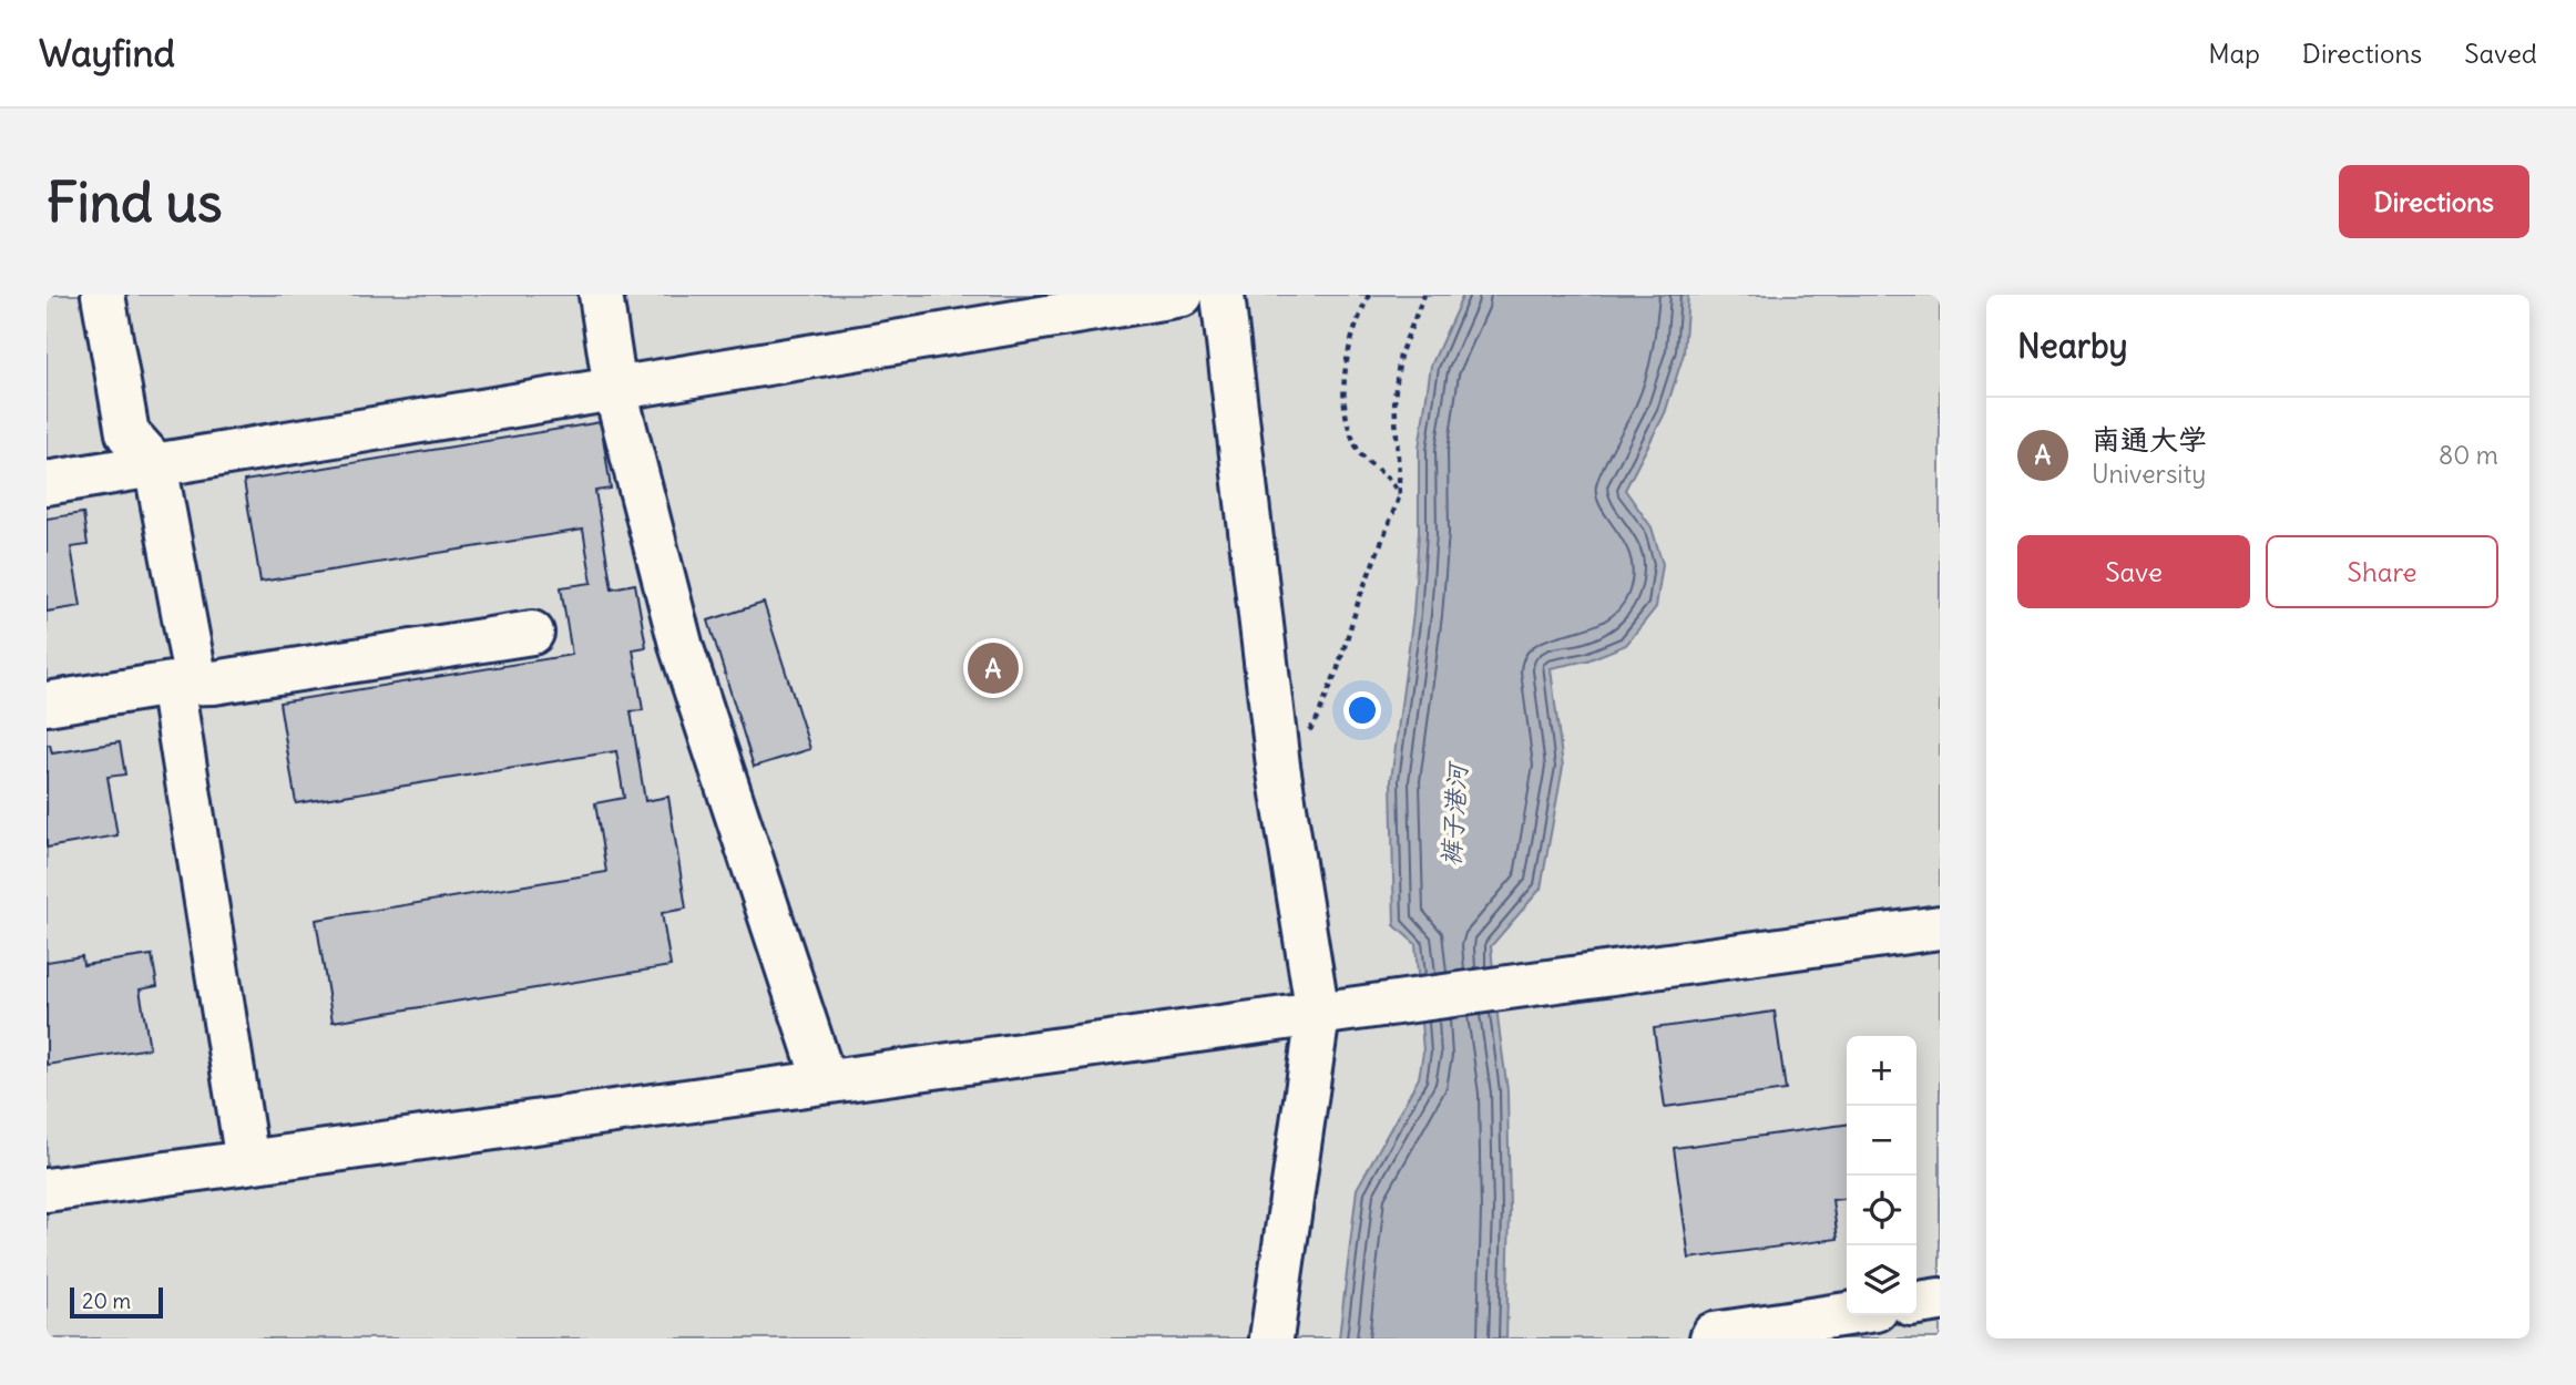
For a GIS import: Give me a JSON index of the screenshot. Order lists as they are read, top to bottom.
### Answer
{
  "water": ["裤子港河"],
  "scale_bar": "20 m",
  "page": {
    "header": "Wayfind",
    "nav": ["Map", "Directions", "Saved"],
    "buttons": [
      "Directions",
      ["Save", "Share"]
    ],
    "title": "Find us",
    "heading": "Nearby",
    "list": [
      {
        "mark": "A",
        "name": "南通大学",
        "note": "University",
        "value": "80 m"
      }
    ],
    "pins": "A",
    "map_buttons": ["+", "−"],
    "scale": "20 m"
  }
}
